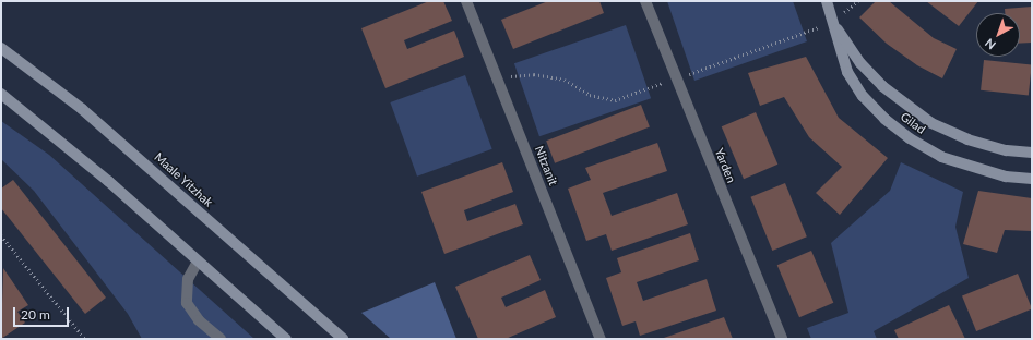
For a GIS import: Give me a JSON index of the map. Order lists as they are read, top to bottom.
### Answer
{
  "streets": {
    "main road": ["Gilad", "Maale Yitzhak"],
    "street": ["Nitzanit", "Yarden"]
  },
  "scale_bar": "20 m",
  "north": "bottom left"
}
